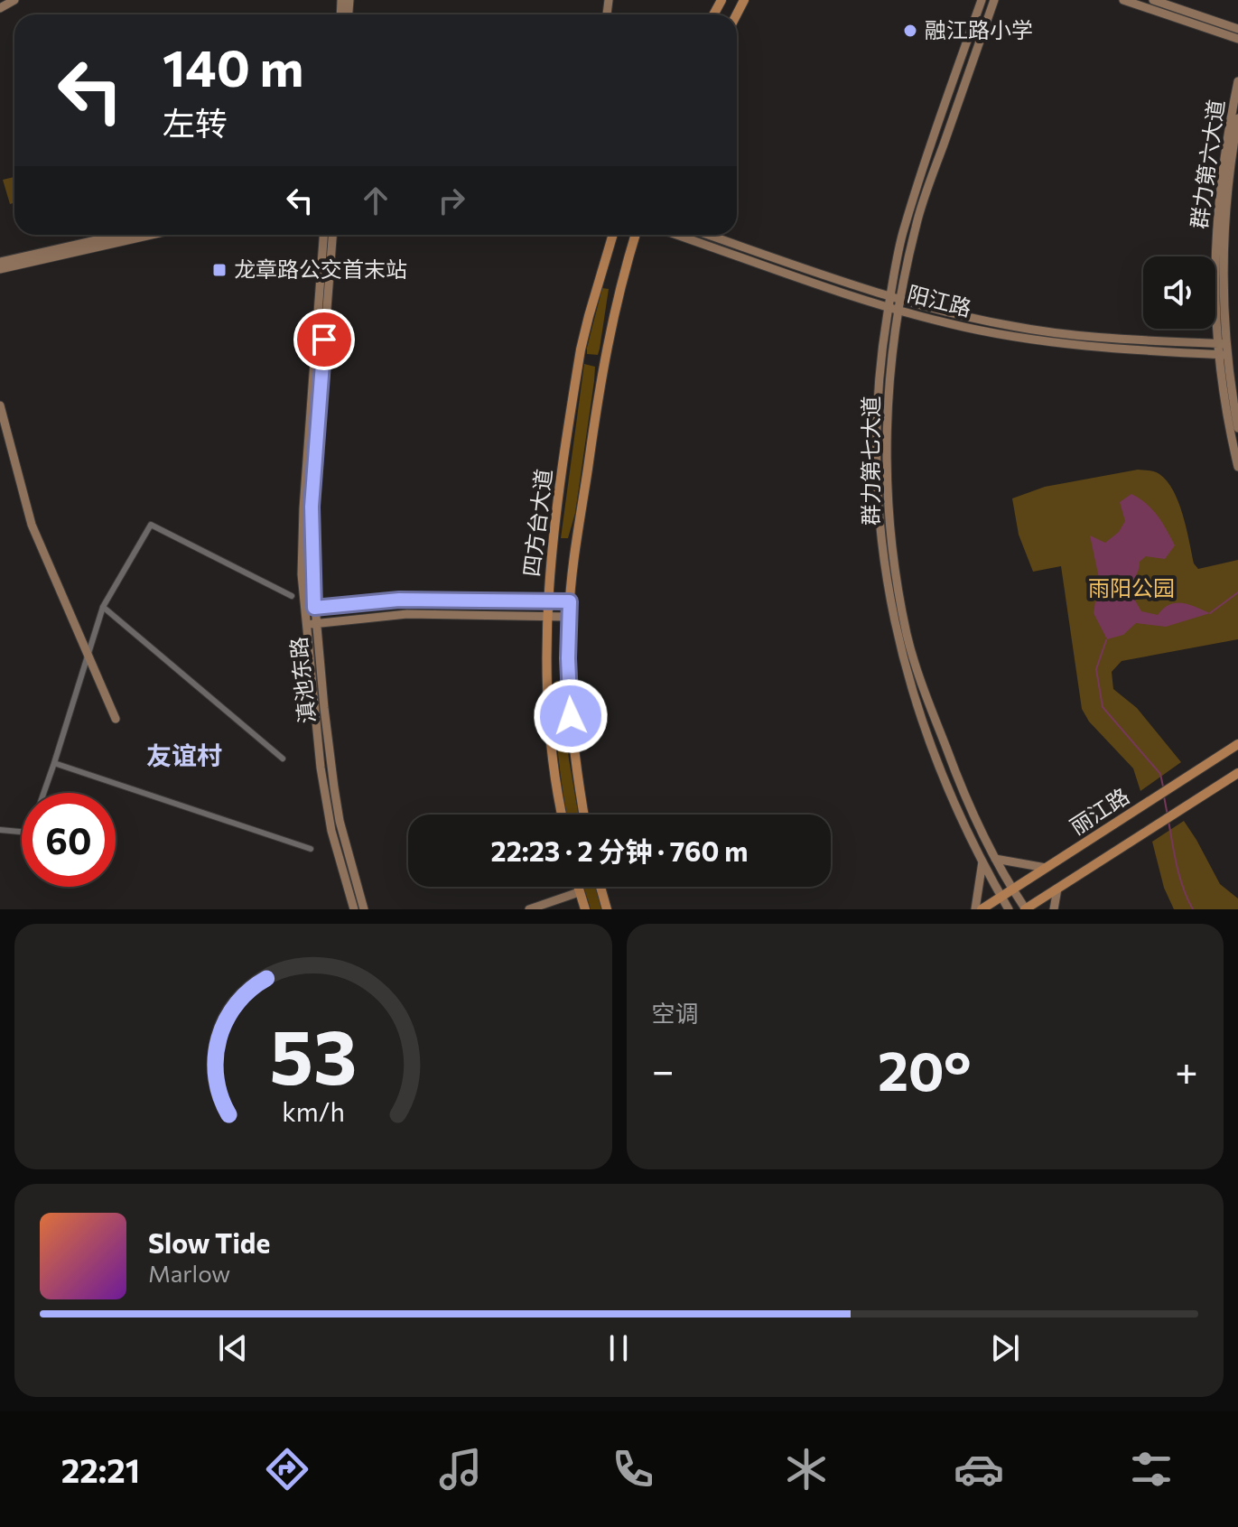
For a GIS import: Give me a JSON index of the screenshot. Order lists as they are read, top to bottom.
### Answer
{
  "streets": {
    "main road": ["四方台大道", "丽江路"],
    "street": [
      "群力第六大道",
      "阳江路",
      "群力第七大道",
      "滇池东路"
    ]
  },
  "crossings": [
    ["群力第六大道", "阳江路"],
    ["阳江路", "群力第七大道"],
    ["群力第七大道", "丽江路"]
  ],
  "districts": ["友谊村"],
  "parks": ["雨阳公园"],
  "places": {
    "other": ["融江路小学"],
    "transit": ["龙章路公交首末站"]
  },
  "page": {
    "turn": ["140 m", "左转"],
    "limit": "60",
    "trip": "22:23 · 2 分钟 · 760 m",
    "tile": "空调",
    "heat": ["−", "20°", "+"],
    "song": ["Slow Tide", "Marlow"],
    "tabs": "22:21",
    "gauge": ["53", "km/h"]
  }
}
